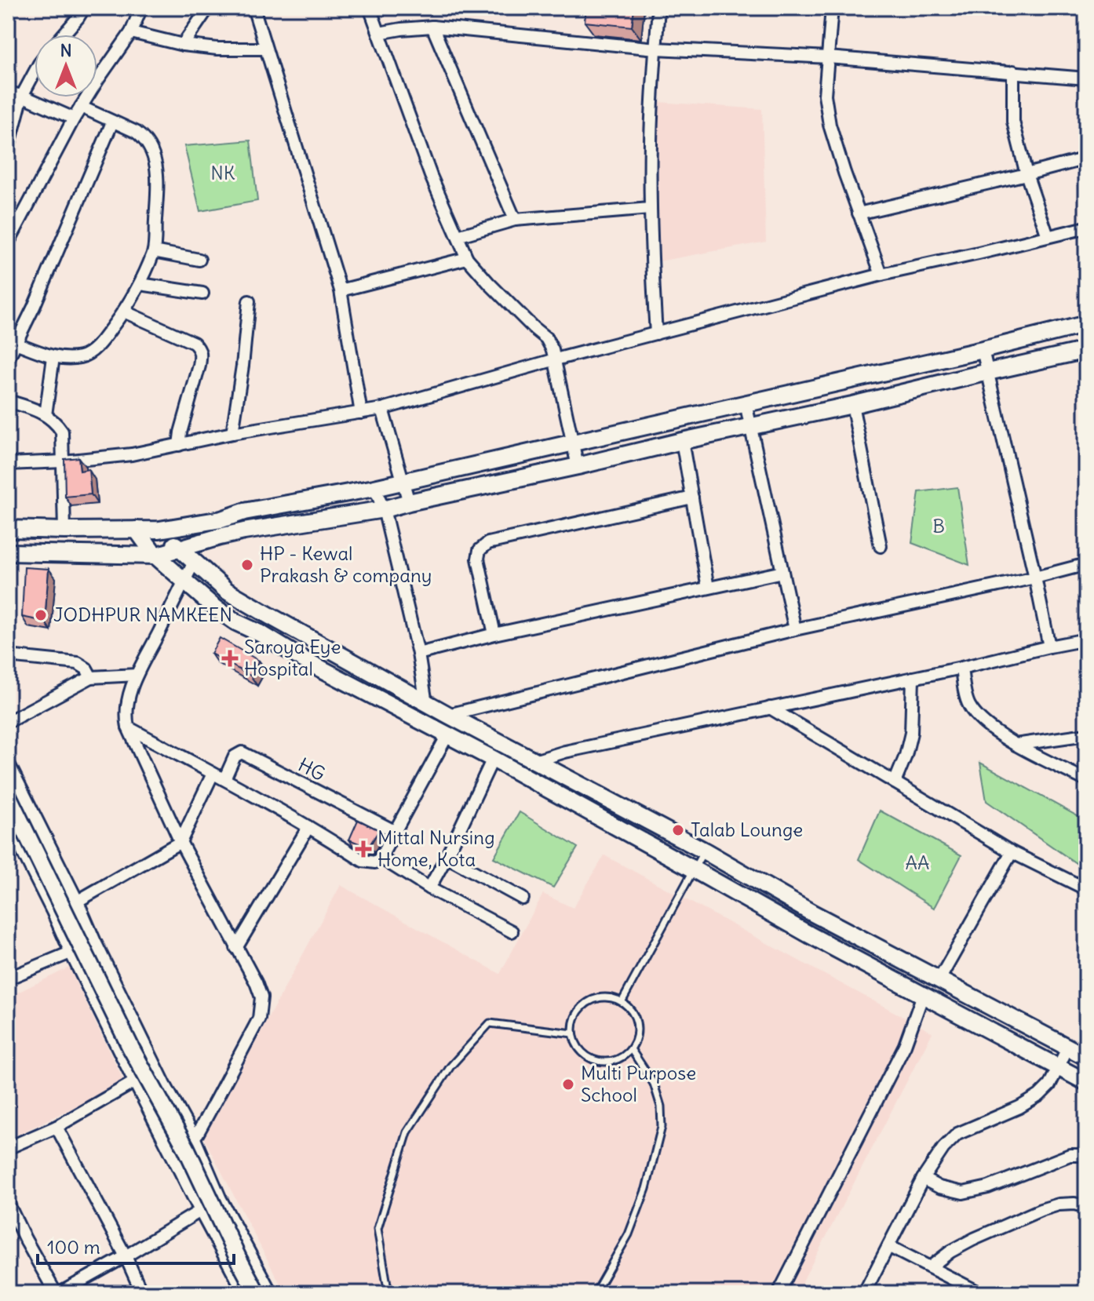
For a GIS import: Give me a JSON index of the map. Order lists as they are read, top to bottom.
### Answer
{
  "streets": {
    "street": ["HG"]
  },
  "parks": ["NK", "B", "AA"],
  "places": {
    "other": [
      "HP - Kewal Prakash & company",
      "JODHPUR NAMKEEN",
      "Talab Lounge",
      "Multi Purpose School"
    ],
    "health": ["Saroya Eye Hospital", "Mittal Nursing Home, Kota"]
  },
  "scale_bar": "100 m",
  "north": "top"
}
